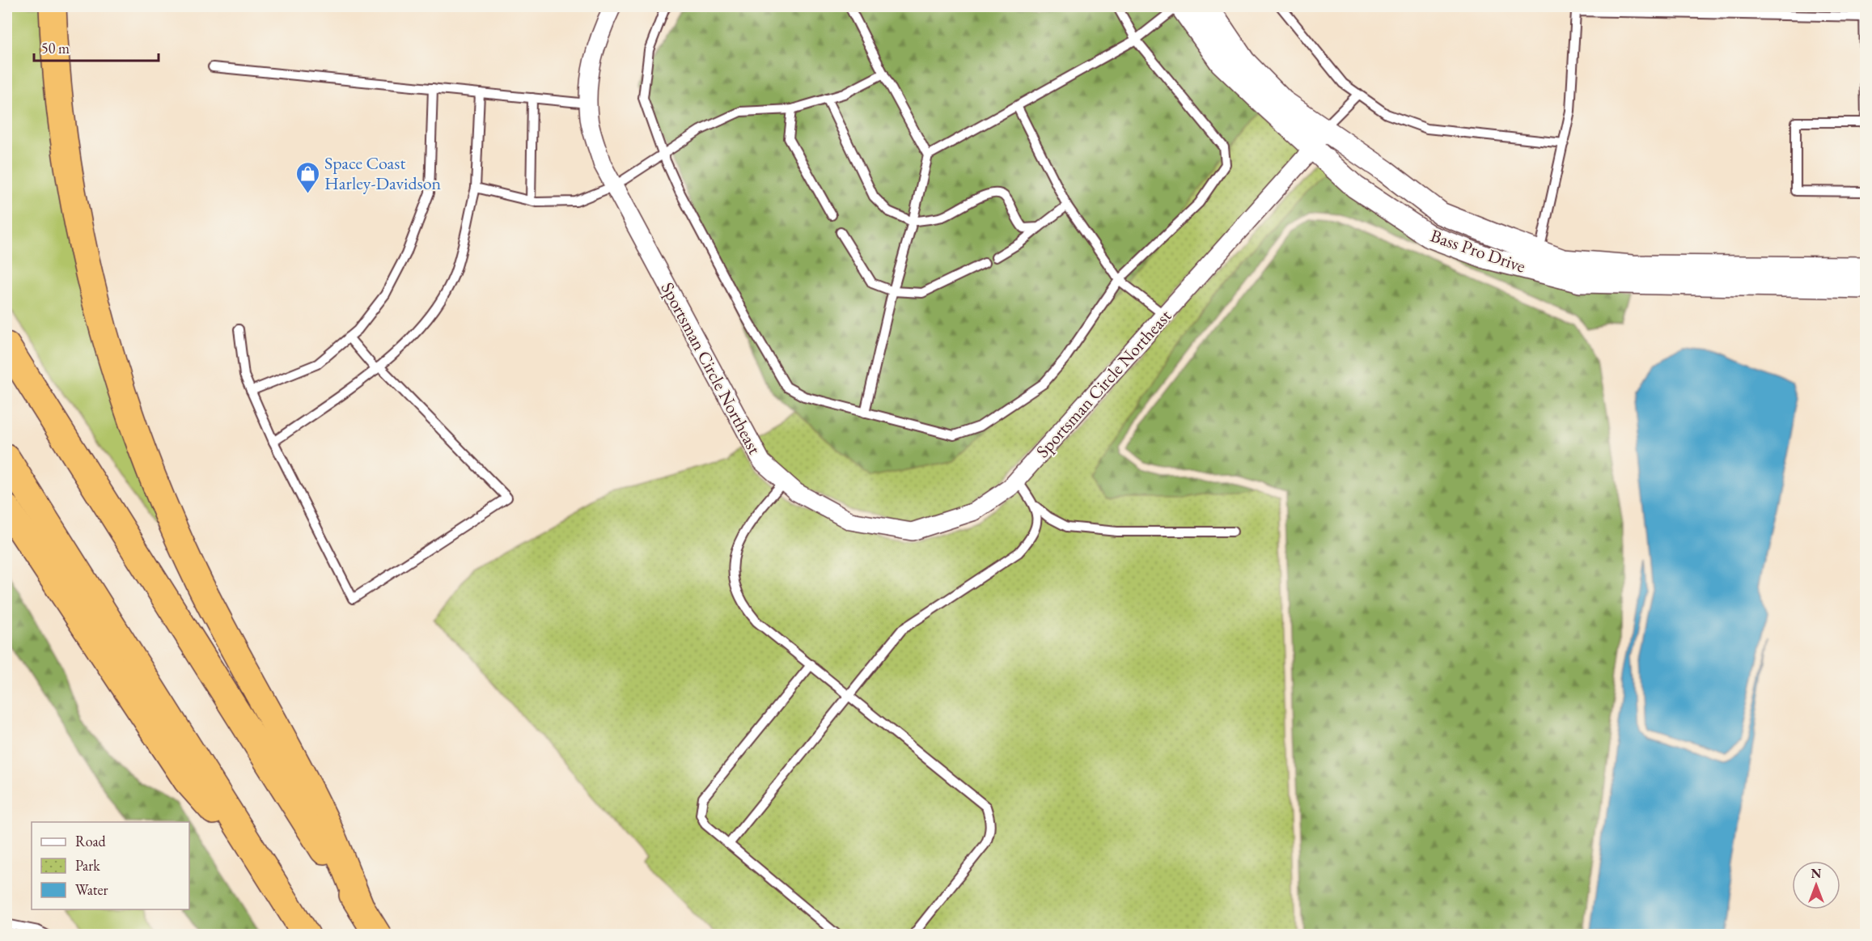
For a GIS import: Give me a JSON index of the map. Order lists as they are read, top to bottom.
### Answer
{
  "streets": {
    "street": ["Bass Pro Drive", "Sportsman Circle Northeast"]
  },
  "crossings": [
    ["Bass Pro Drive", "Sportsman Circle Northeast"]
  ],
  "places": {
    "shop": ["Space Coast Harley-Davidson"]
  },
  "legend": ["Road", "Park", "Water"],
  "scale_bar": "50 m",
  "north": "top"
}
